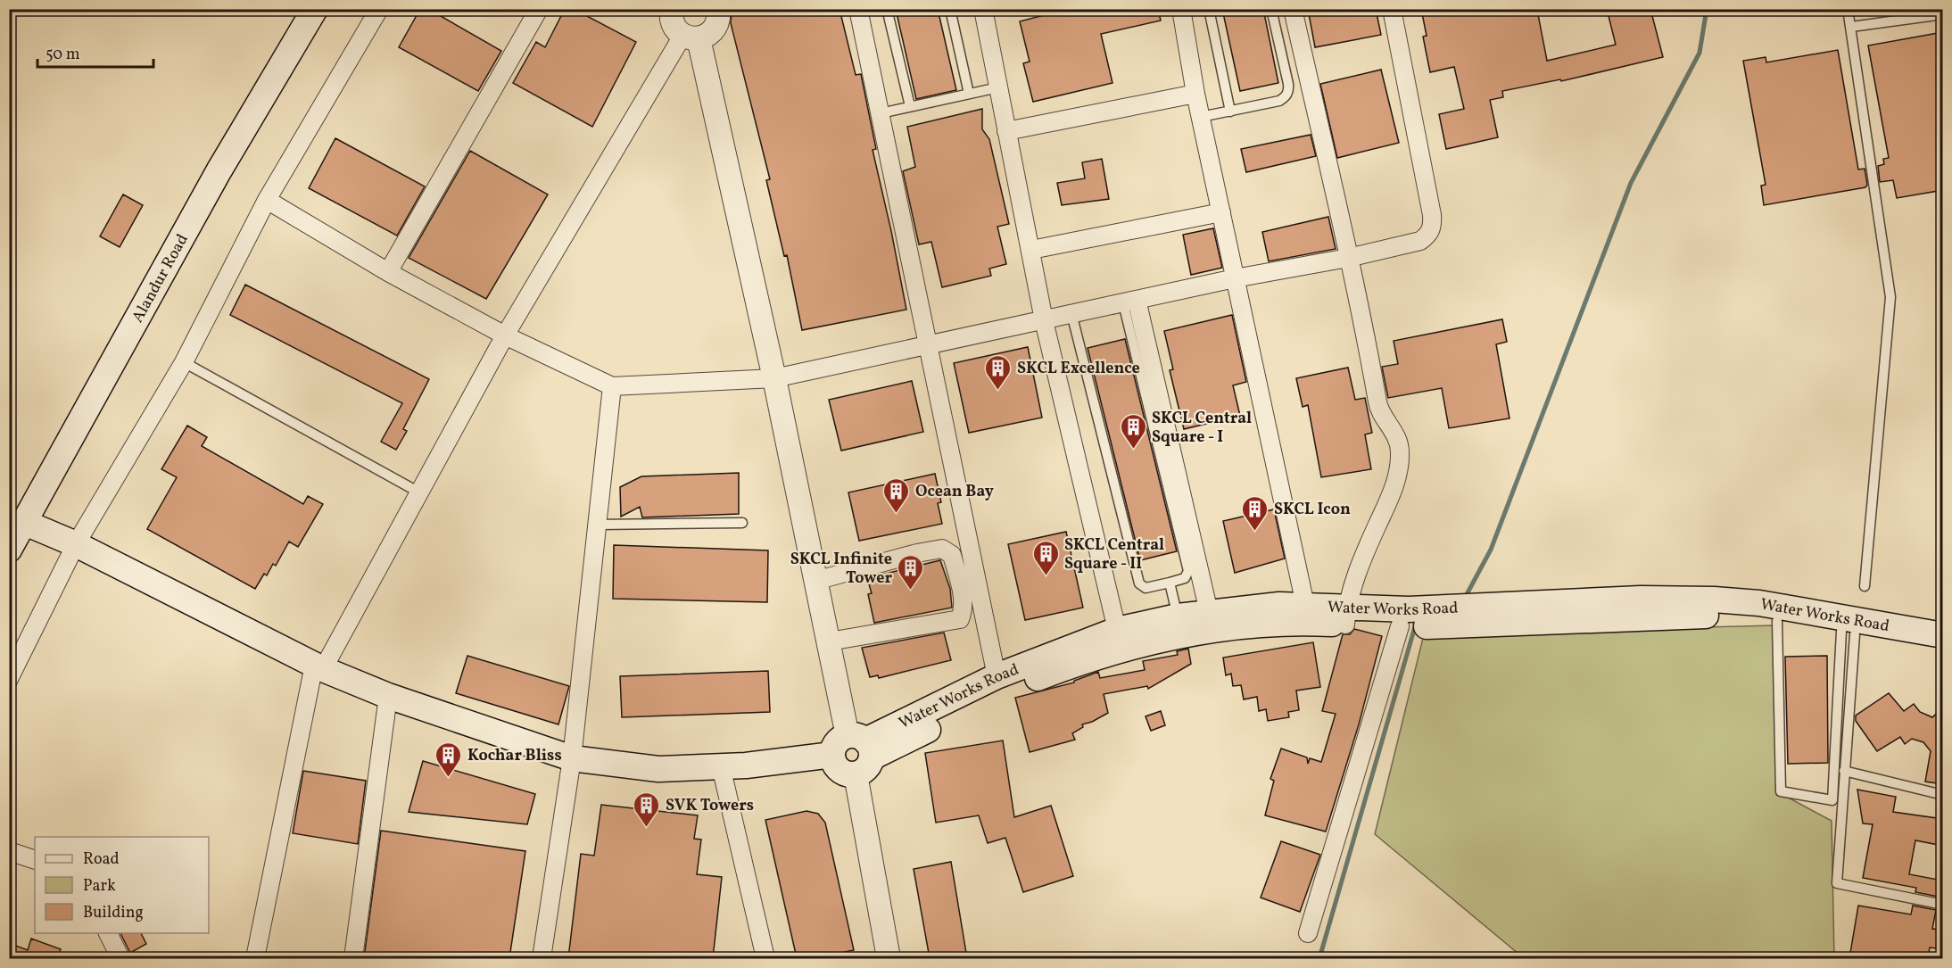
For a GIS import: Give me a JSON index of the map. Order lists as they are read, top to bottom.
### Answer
{
  "streets": {
    "main road": ["Alandur Road", "Water Works Road"]
  },
  "places": {
    "building": [
      "SKCL Excellence",
      "SKCL Central Square - I",
      "Ocean Bay",
      "SKCL Icon",
      "SKCL Central Square - II",
      "SKCL Infinite Tower",
      "Kochar Bliss",
      "SVK Towers"
    ]
  },
  "legend": ["Road", "Park", "Building"],
  "scale_bar": "50 m"
}
